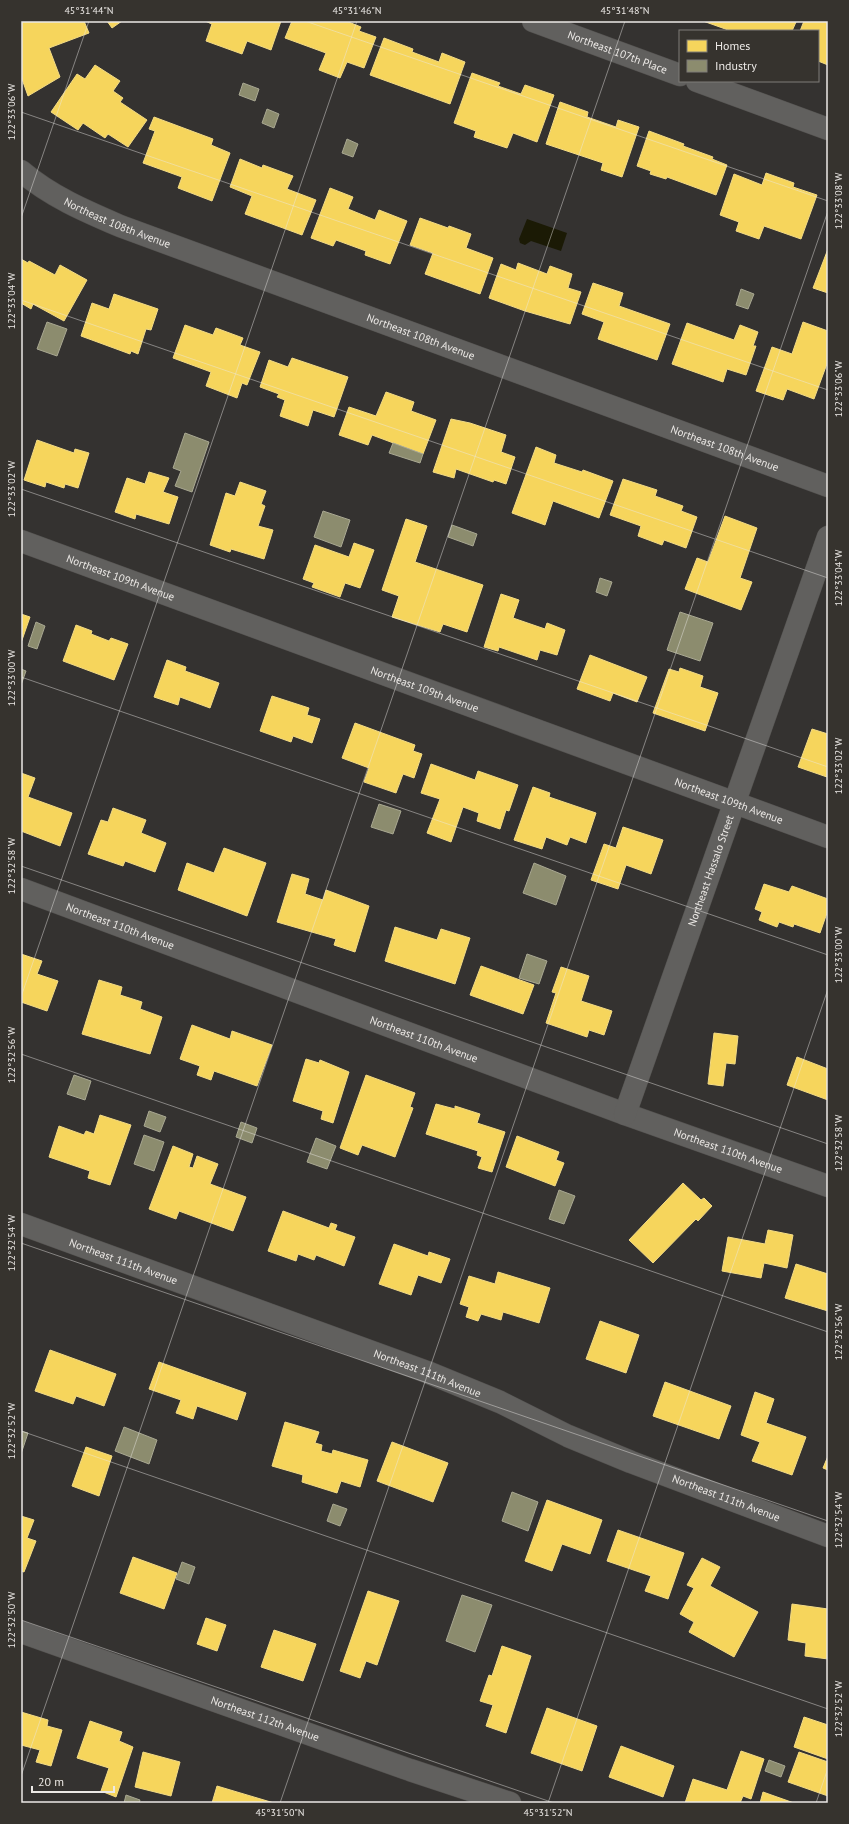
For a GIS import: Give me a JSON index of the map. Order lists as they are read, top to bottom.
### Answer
{
  "streets": {
    "street": [
      "Northeast 107th Place",
      "Northeast 108th Avenue",
      "Northeast 109th Avenue",
      "Northeast Hassalo Street",
      "Northeast 110th Avenue",
      "Northeast 111th Avenue",
      "Northeast 112th Avenue"
    ]
  },
  "crossings": [
    ["Northeast 109th Avenue", "Northeast Hassalo Street"],
    ["Northeast Hassalo Street", "Northeast 110th Avenue"]
  ],
  "legend": ["Homes", "Industry"],
  "scale_bar": "20 m",
  "coordinates": [
    "45°31'44\"N",
    "45°31'46\"N",
    "45°31'48\"N",
    "122°33'06\"W",
    "122°33'08\"W",
    "122°33'04\"W",
    "122°33'02\"W",
    "122°33'00\"W",
    "122°32'58\"W",
    "122°32'56\"W",
    "122°32'54\"W",
    "122°32'52\"W",
    "122°32'50\"W",
    "45°31'50\"N",
    "45°31'52\"N"
  ]
}
